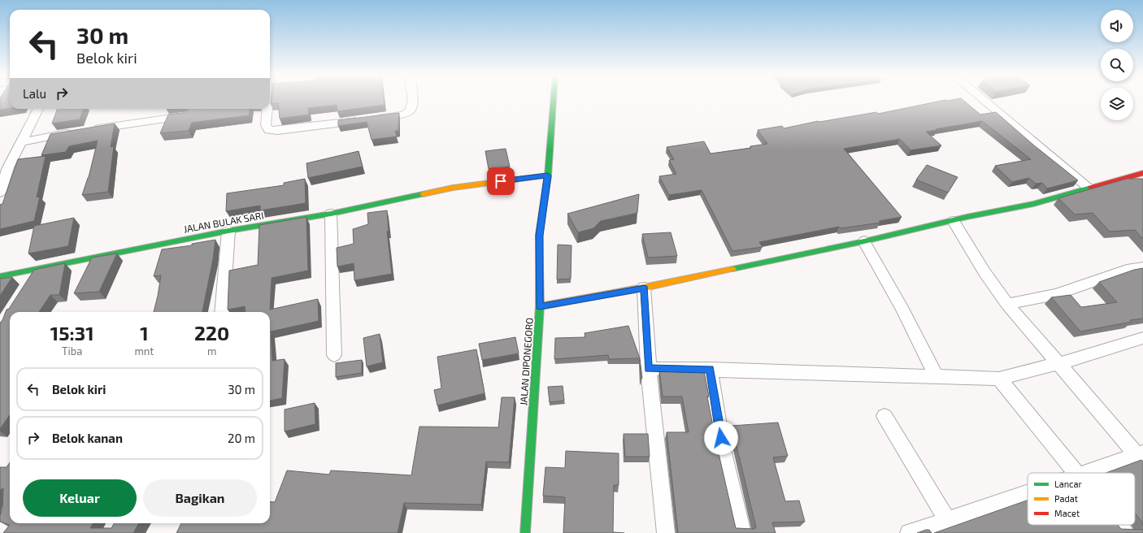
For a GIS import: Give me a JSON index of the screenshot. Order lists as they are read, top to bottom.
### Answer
{
  "streets": {
    "street": ["JALAN BULAK SARI", "JALAN DIPONEGORO"]
  },
  "crossings": [
    ["JALAN BULAK SARI", "JALAN DIPONEGORO"]
  ],
  "legend": ["Lancar", "Padat", "Macet"],
  "page": {
    "turn": ["30 m", "Belok kiri"],
    "then": "Lalu",
    "eta": [
      "15:31",
      "Tiba",
      "1",
      "mnt",
      "220",
      "m"
    ],
    "list": [
      {
        "name": "Belok kiri",
        "value": "30 m"
      },
      {
        "name": "Belok kanan",
        "value": "20 m"
      }
    ],
    "buttons": ["Keluar", "Bagikan"]
  }
}
